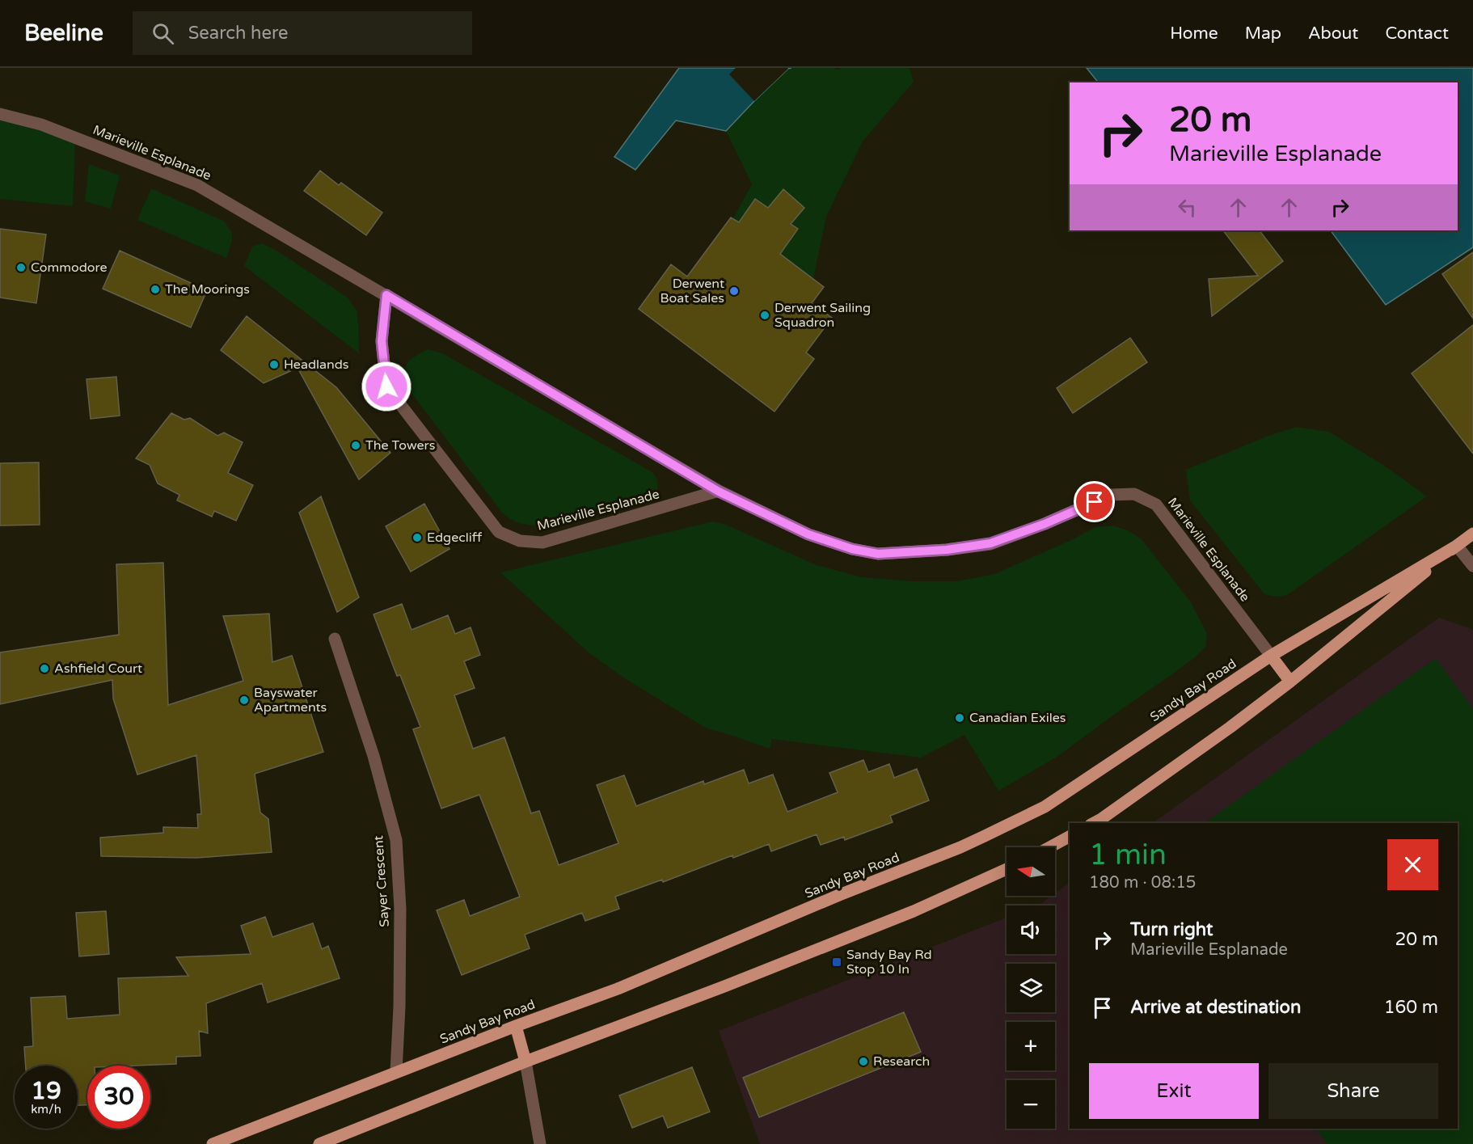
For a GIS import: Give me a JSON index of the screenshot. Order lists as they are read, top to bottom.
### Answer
{
  "streets": {
    "main road": ["Sandy Bay Road"],
    "street": ["Marieville Esplanade", "Sayer Crescent"]
  },
  "crossings": [
    ["Marieville Esplanade", "Sandy Bay Road"],
    ["Sandy Bay Road", "Sayer Crescent"]
  ],
  "places": {
    "other": [
      "Commodore",
      "The Moorings",
      "Derwent Boat Sales",
      "Derwent Sailing Squadron",
      "Headlands",
      "The Towers",
      "Edgecliff",
      "Ashfield Court",
      "Bayswater Apartments",
      "Canadian Exiles",
      "Research"
    ],
    "transit": ["Sandy Bay Rd Stop 10 In"]
  },
  "north": "left",
  "page": {
    "header": "Beeline",
    "search": "Search here",
    "nav": [
      "Home",
      "Map",
      "About",
      "Contact"
    ],
    "turn": ["20 m", "Marieville Esplanade"],
    "heading": ["1 min", "180 m · 08:15"],
    "map_buttons": ["+", "−"],
    "list": [
      {
        "name": "Turn right",
        "note": "Marieville Esplanade",
        "value": "20 m"
      },
      {
        "name": "Arrive at destination",
        "value": "160 m"
      }
    ],
    "buttons": ["Exit", "Share"],
    "speed": "19 km/h",
    "limit": "30"
  }
}
